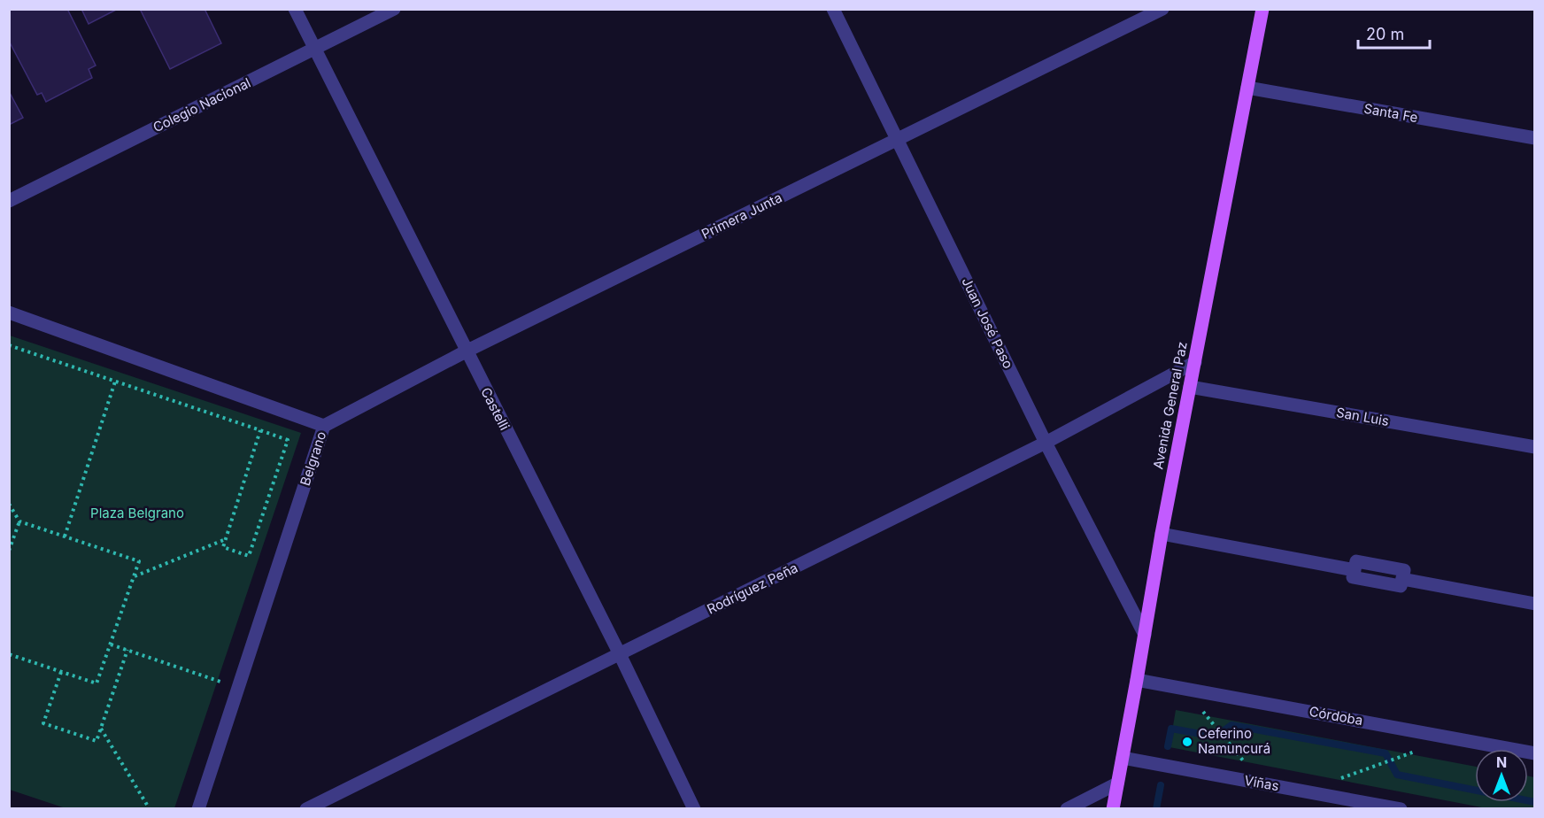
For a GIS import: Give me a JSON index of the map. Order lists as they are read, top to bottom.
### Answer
{
  "streets": {
    "main road": ["Avenida General Paz"],
    "street": [
      "Colegio Nacional",
      "Santa Fe",
      "Primera Junta",
      "Juan José Paso",
      "Castelli",
      "San Luis",
      "Belgrano",
      "Rodríguez Peña",
      "Córdoba",
      "Viñas"
    ]
  },
  "crossings": [
    ["Colegio Nacional", "Castelli"],
    ["Santa Fe", "Avenida General Paz"],
    ["Primera Junta", "Juan José Paso"],
    ["Primera Junta", "Castelli"],
    ["Primera Junta", "Belgrano"],
    ["Juan José Paso", "Avenida General Paz"],
    ["Juan José Paso", "Rodríguez Peña"],
    ["Avenida General Paz", "San Luis"],
    ["Avenida General Paz", "Rodríguez Peña"],
    ["Avenida General Paz", "Córdoba"],
    ["Avenida General Paz", "Viñas"],
    ["Castelli", "Rodríguez Peña"]
  ],
  "parks": ["Plaza Belgrano"],
  "places": ["Ceferino Namuncurá"],
  "scale_bar": "20 m",
  "north": "top"
}
